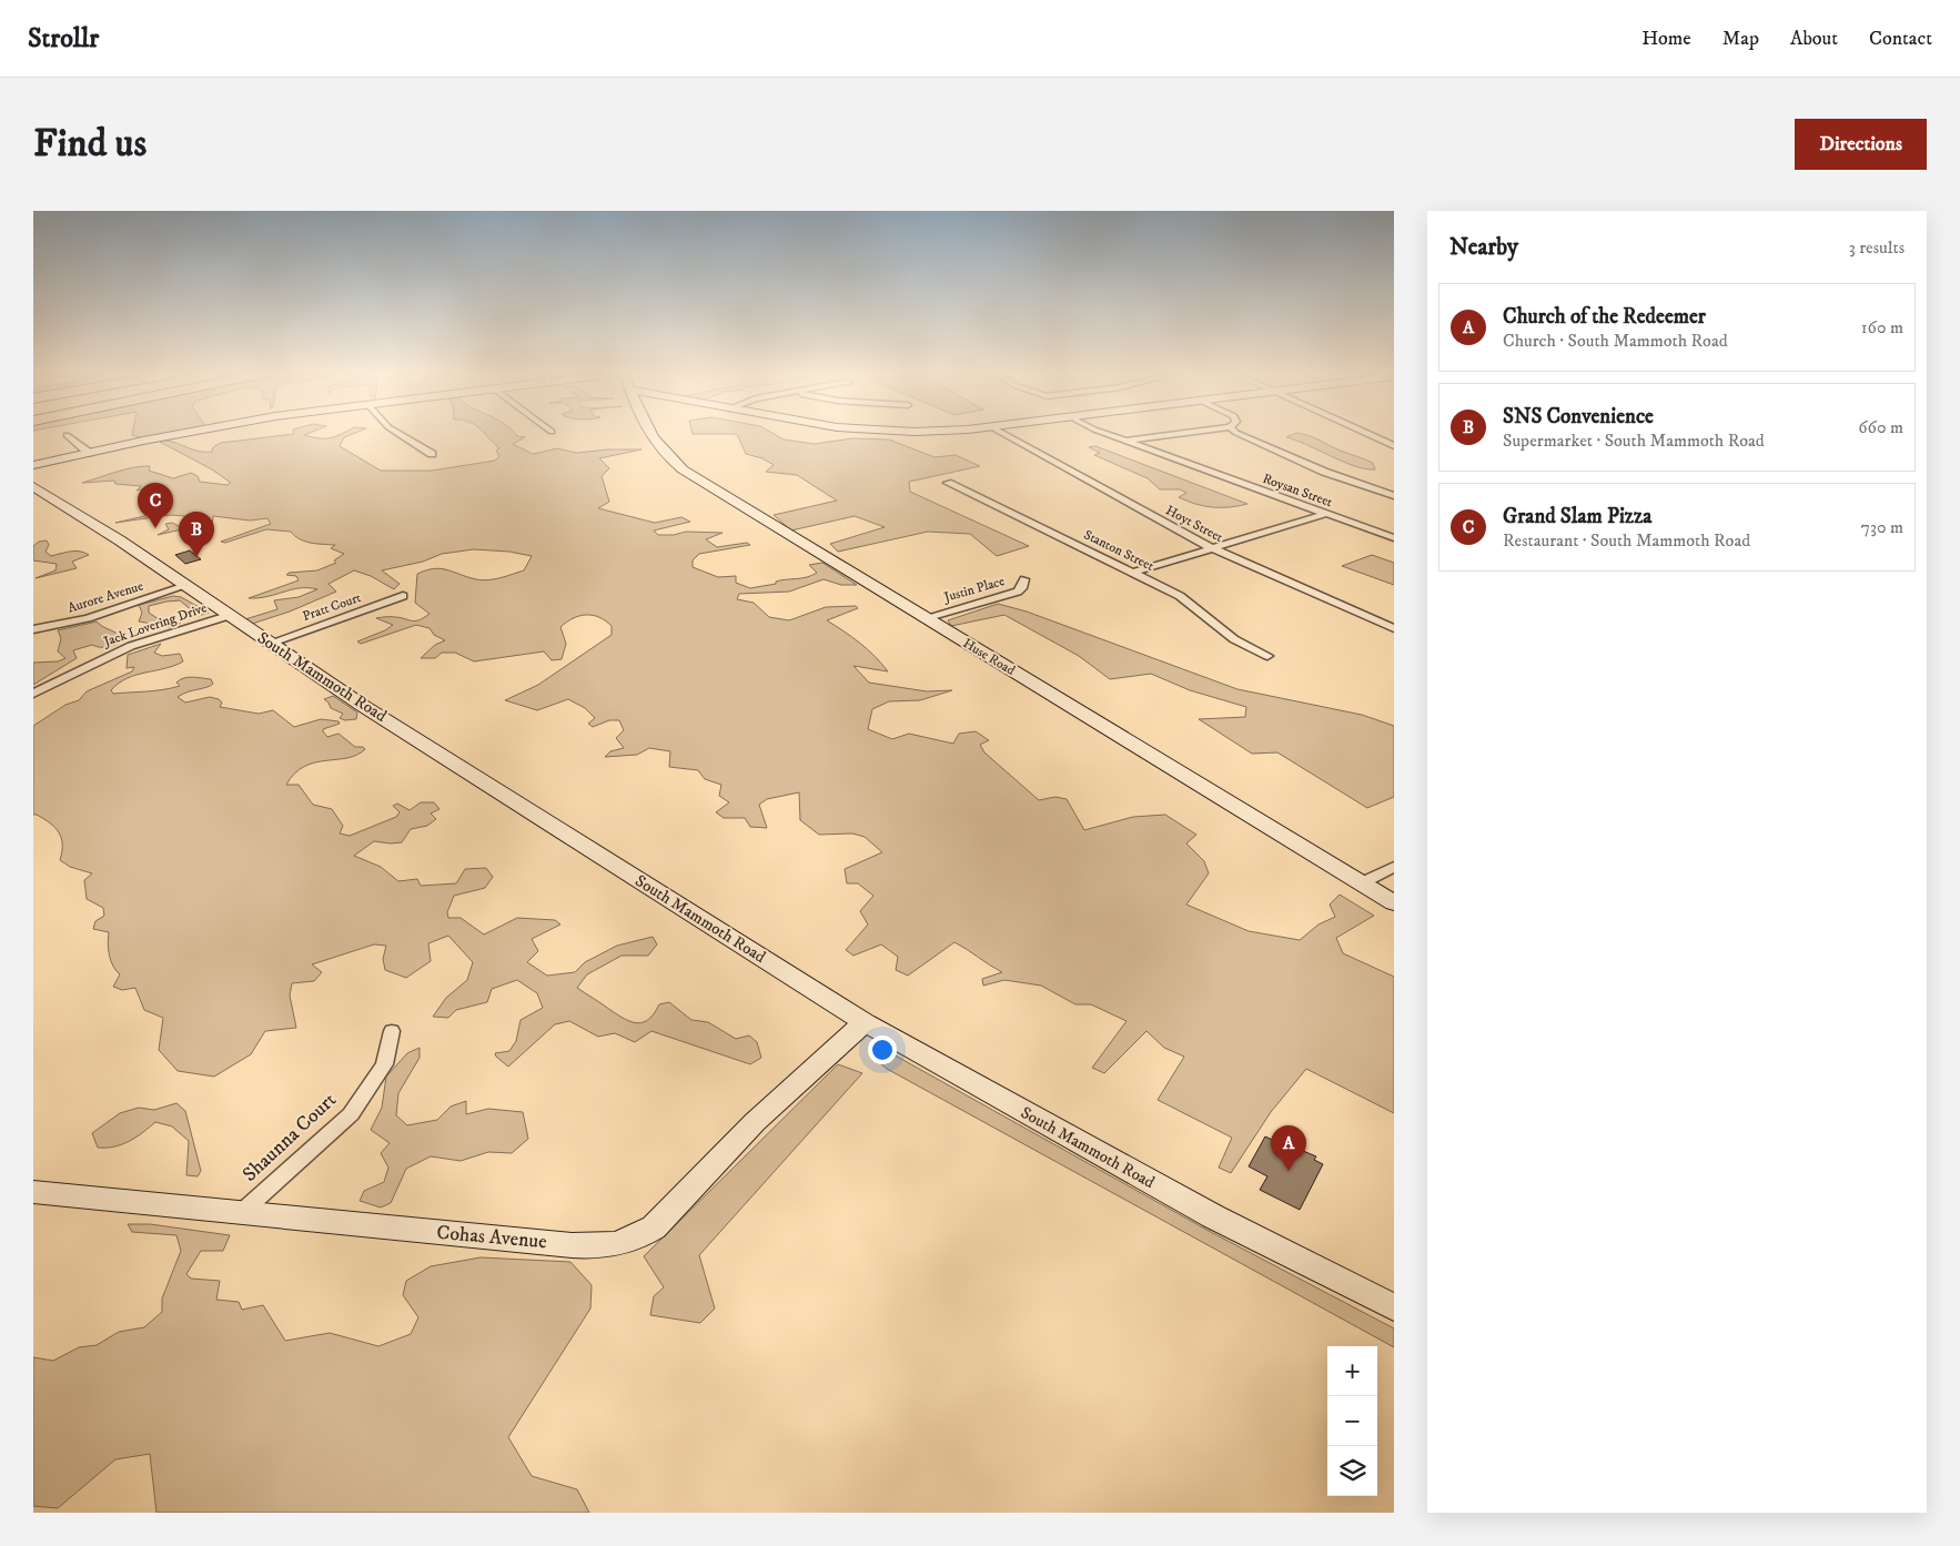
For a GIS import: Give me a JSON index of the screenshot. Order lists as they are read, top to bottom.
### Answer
{
  "streets": {
    "street": [
      "Roysan Street",
      "Hoyt Street",
      "Stanton Street",
      "Justin Place",
      "Aurore Avenue",
      "Pratt Court",
      "Jack Lovering Drive",
      "Huse Road",
      "South Mammoth Road",
      "Shaunna Court",
      "Cohas Avenue"
    ]
  },
  "crossings": [
    ["Justin Place", "Huse Road"],
    ["Aurore Avenue", "South Mammoth Road"],
    ["Pratt Court", "South Mammoth Road"],
    ["Jack Lovering Drive", "South Mammoth Road"],
    ["South Mammoth Road", "Cohas Avenue"],
    ["Shaunna Court", "Cohas Avenue"]
  ],
  "page": {
    "header": "Strollr",
    "nav": [
      "Home",
      "Map",
      "About",
      "Contact"
    ],
    "buttons": "Directions",
    "title": "Find us",
    "heading": ["Nearby", "3 results"],
    "list": [
      {
        "mark": "A",
        "name": "Church of the Redeemer",
        "note": "Church · South Mammoth Road",
        "value": "160 m"
      },
      {
        "mark": "B",
        "name": "SNS Convenience",
        "note": "Supermarket · South Mammoth Road",
        "value": "660 m"
      },
      {
        "mark": "C",
        "name": "Grand Slam Pizza",
        "note": "Restaurant · South Mammoth Road",
        "value": "730 m"
      }
    ],
    "pins": ["C", "B", "A"],
    "map_buttons": ["+", "−"]
  }
}
